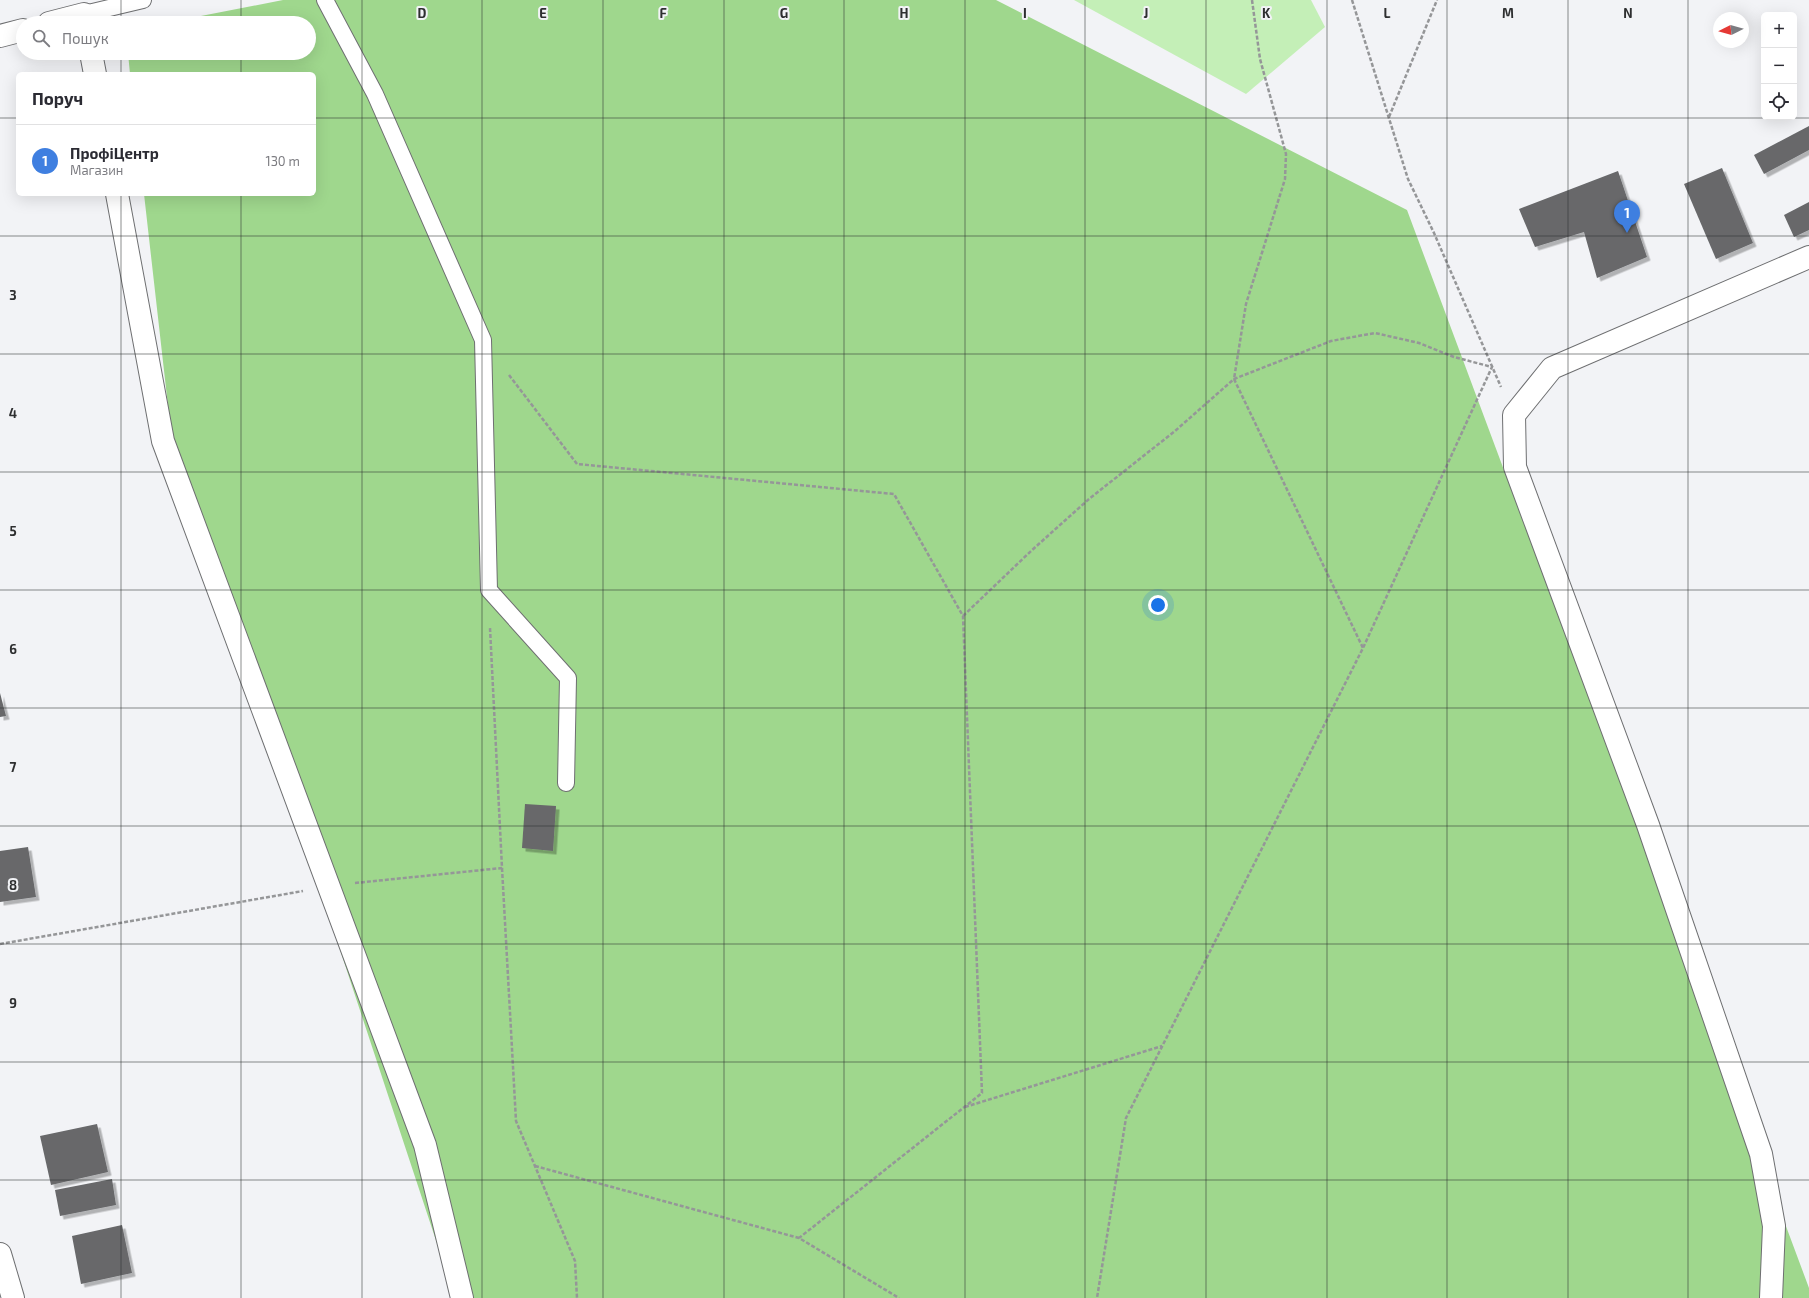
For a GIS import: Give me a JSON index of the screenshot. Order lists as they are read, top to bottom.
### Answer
{
  "north": "left",
  "page": {
    "map_buttons": ["+", "−"],
    "search": "Пошук",
    "heading": "Поруч",
    "list": [
      {
        "mark": "1",
        "name": "ПрофіЦентр",
        "note": "Магазин",
        "value": "130 m"
      }
    ],
    "pins": "1"
  },
  "grid": {
    "columns": [
      "D",
      "E",
      "F",
      "G",
      "H",
      "I",
      "J",
      "K",
      "L",
      "M",
      "N"
    ],
    "rows": [
      "3",
      "4",
      "5",
      "6",
      "7",
      "8",
      "9"
    ]
  }
}
